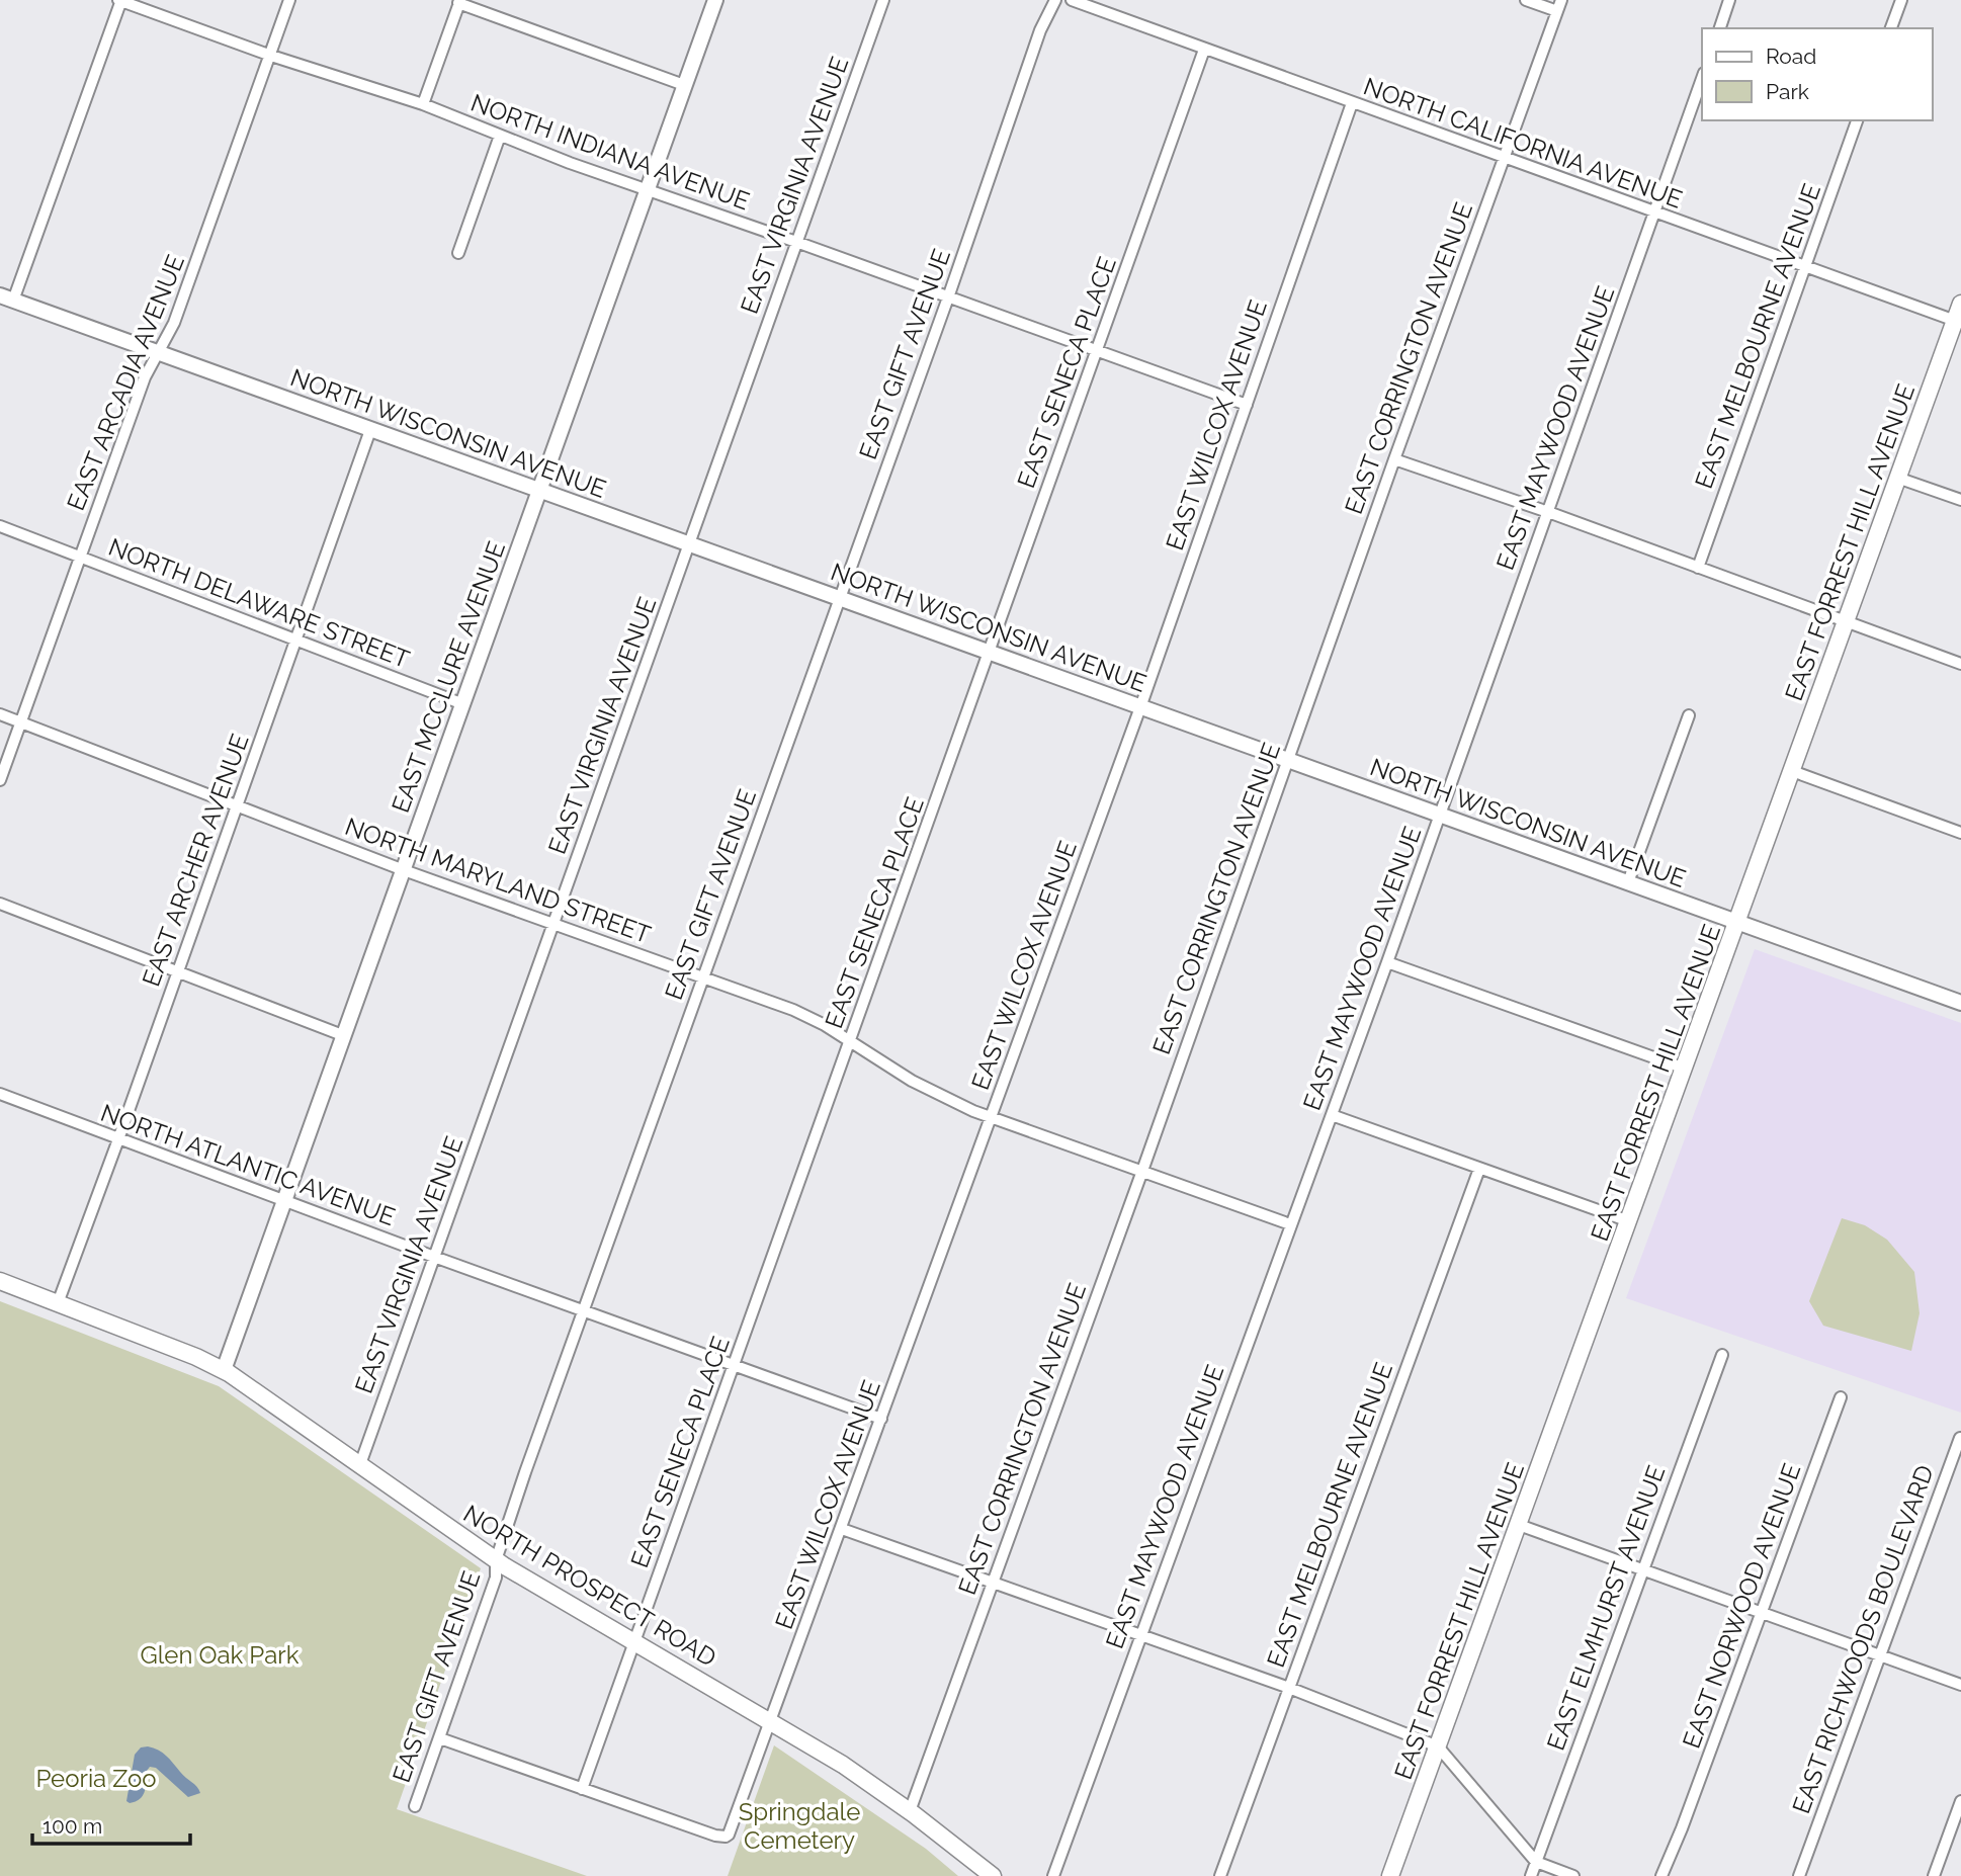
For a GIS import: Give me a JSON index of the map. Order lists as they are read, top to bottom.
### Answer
{
  "streets": {
    "main road": ["EAST FORREST HILL AVENUE", "NORTH PROSPECT ROAD"],
    "street": [
      "NORTH CALIFORNIA AVENUE",
      "NORTH INDIANA AVENUE",
      "EAST VIRGINIA AVENUE",
      "EAST MELBOURNE AVENUE",
      "EAST GIFT AVENUE",
      "EAST CORRINGTON AVENUE",
      "EAST SENECA PLACE",
      "EAST ARCADIA AVENUE",
      "EAST WILCOX AVENUE",
      "EAST MAYWOOD AVENUE",
      "NORTH WISCONSIN AVENUE",
      "NORTH DELAWARE STREET",
      "EAST MCCLURE AVENUE",
      "EAST ARCHER AVENUE",
      "NORTH MARYLAND STREET",
      "NORTH ATLANTIC AVENUE",
      "EAST NORWOOD AVENUE",
      "EAST ELMHURST AVENUE",
      "EAST RICHWOODS BOULEVARD"
    ]
  },
  "crossings": [
    ["NORTH CALIFORNIA AVENUE", "EAST MELBOURNE AVENUE"],
    ["NORTH CALIFORNIA AVENUE", "EAST CORRINGTON AVENUE"],
    ["NORTH CALIFORNIA AVENUE", "EAST SENECA PLACE"],
    ["NORTH CALIFORNIA AVENUE", "EAST WILCOX AVENUE"],
    ["NORTH CALIFORNIA AVENUE", "EAST MAYWOOD AVENUE"],
    ["NORTH CALIFORNIA AVENUE", "EAST FORREST HILL AVENUE"],
    ["NORTH INDIANA AVENUE", "EAST VIRGINIA AVENUE"],
    ["NORTH INDIANA AVENUE", "EAST GIFT AVENUE"],
    ["NORTH INDIANA AVENUE", "EAST SENECA PLACE"],
    ["NORTH INDIANA AVENUE", "EAST ARCADIA AVENUE"],
    ["NORTH INDIANA AVENUE", "EAST WILCOX AVENUE"],
    ["NORTH INDIANA AVENUE", "EAST MCCLURE AVENUE"],
    ["EAST VIRGINIA AVENUE", "NORTH WISCONSIN AVENUE"],
    ["EAST VIRGINIA AVENUE", "NORTH MARYLAND STREET"],
    ["EAST VIRGINIA AVENUE", "NORTH ATLANTIC AVENUE"],
    ["EAST VIRGINIA AVENUE", "NORTH PROSPECT ROAD"],
    ["EAST GIFT AVENUE", "NORTH WISCONSIN AVENUE"],
    ["EAST GIFT AVENUE", "NORTH MARYLAND STREET"],
    ["EAST GIFT AVENUE", "NORTH ATLANTIC AVENUE"],
    ["EAST GIFT AVENUE", "NORTH PROSPECT ROAD"],
    ["EAST CORRINGTON AVENUE", "NORTH WISCONSIN AVENUE"],
    ["EAST CORRINGTON AVENUE", "NORTH MARYLAND STREET"],
    ["EAST CORRINGTON AVENUE", "NORTH PROSPECT ROAD"],
    ["EAST SENECA PLACE", "EAST WILCOX AVENUE"],
    ["EAST SENECA PLACE", "NORTH WISCONSIN AVENUE"],
    ["EAST SENECA PLACE", "NORTH MARYLAND STREET"],
    ["EAST SENECA PLACE", "NORTH ATLANTIC AVENUE"],
    ["EAST SENECA PLACE", "NORTH PROSPECT ROAD"],
    ["EAST ARCADIA AVENUE", "NORTH WISCONSIN AVENUE"],
    ["EAST ARCADIA AVENUE", "NORTH DELAWARE STREET"],
    ["EAST ARCADIA AVENUE", "NORTH MARYLAND STREET"],
    ["EAST WILCOX AVENUE", "NORTH WISCONSIN AVENUE"],
    ["EAST WILCOX AVENUE", "NORTH MARYLAND STREET"],
    ["EAST WILCOX AVENUE", "NORTH ATLANTIC AVENUE"],
    ["EAST WILCOX AVENUE", "NORTH PROSPECT ROAD"],
    ["EAST MAYWOOD AVENUE", "NORTH WISCONSIN AVENUE"],
    ["EAST MAYWOOD AVENUE", "NORTH MARYLAND STREET"],
    ["NORTH WISCONSIN AVENUE", "EAST FORREST HILL AVENUE"],
    ["NORTH WISCONSIN AVENUE", "EAST MCCLURE AVENUE"],
    ["NORTH WISCONSIN AVENUE", "EAST ARCHER AVENUE"],
    ["NORTH DELAWARE STREET", "EAST MCCLURE AVENUE"],
    ["NORTH DELAWARE STREET", "EAST ARCHER AVENUE"],
    ["EAST MCCLURE AVENUE", "NORTH MARYLAND STREET"],
    ["EAST MCCLURE AVENUE", "NORTH ATLANTIC AVENUE"],
    ["EAST MCCLURE AVENUE", "NORTH PROSPECT ROAD"],
    ["EAST ARCHER AVENUE", "NORTH MARYLAND STREET"],
    ["EAST ARCHER AVENUE", "NORTH ATLANTIC AVENUE"],
    ["EAST ARCHER AVENUE", "NORTH PROSPECT ROAD"]
  ],
  "parks": ["Glen Oak Park", "Peoria Zoo", "Springdale Cemetery"],
  "legend": ["Road", "Park"],
  "scale_bar": "100 m"
}
